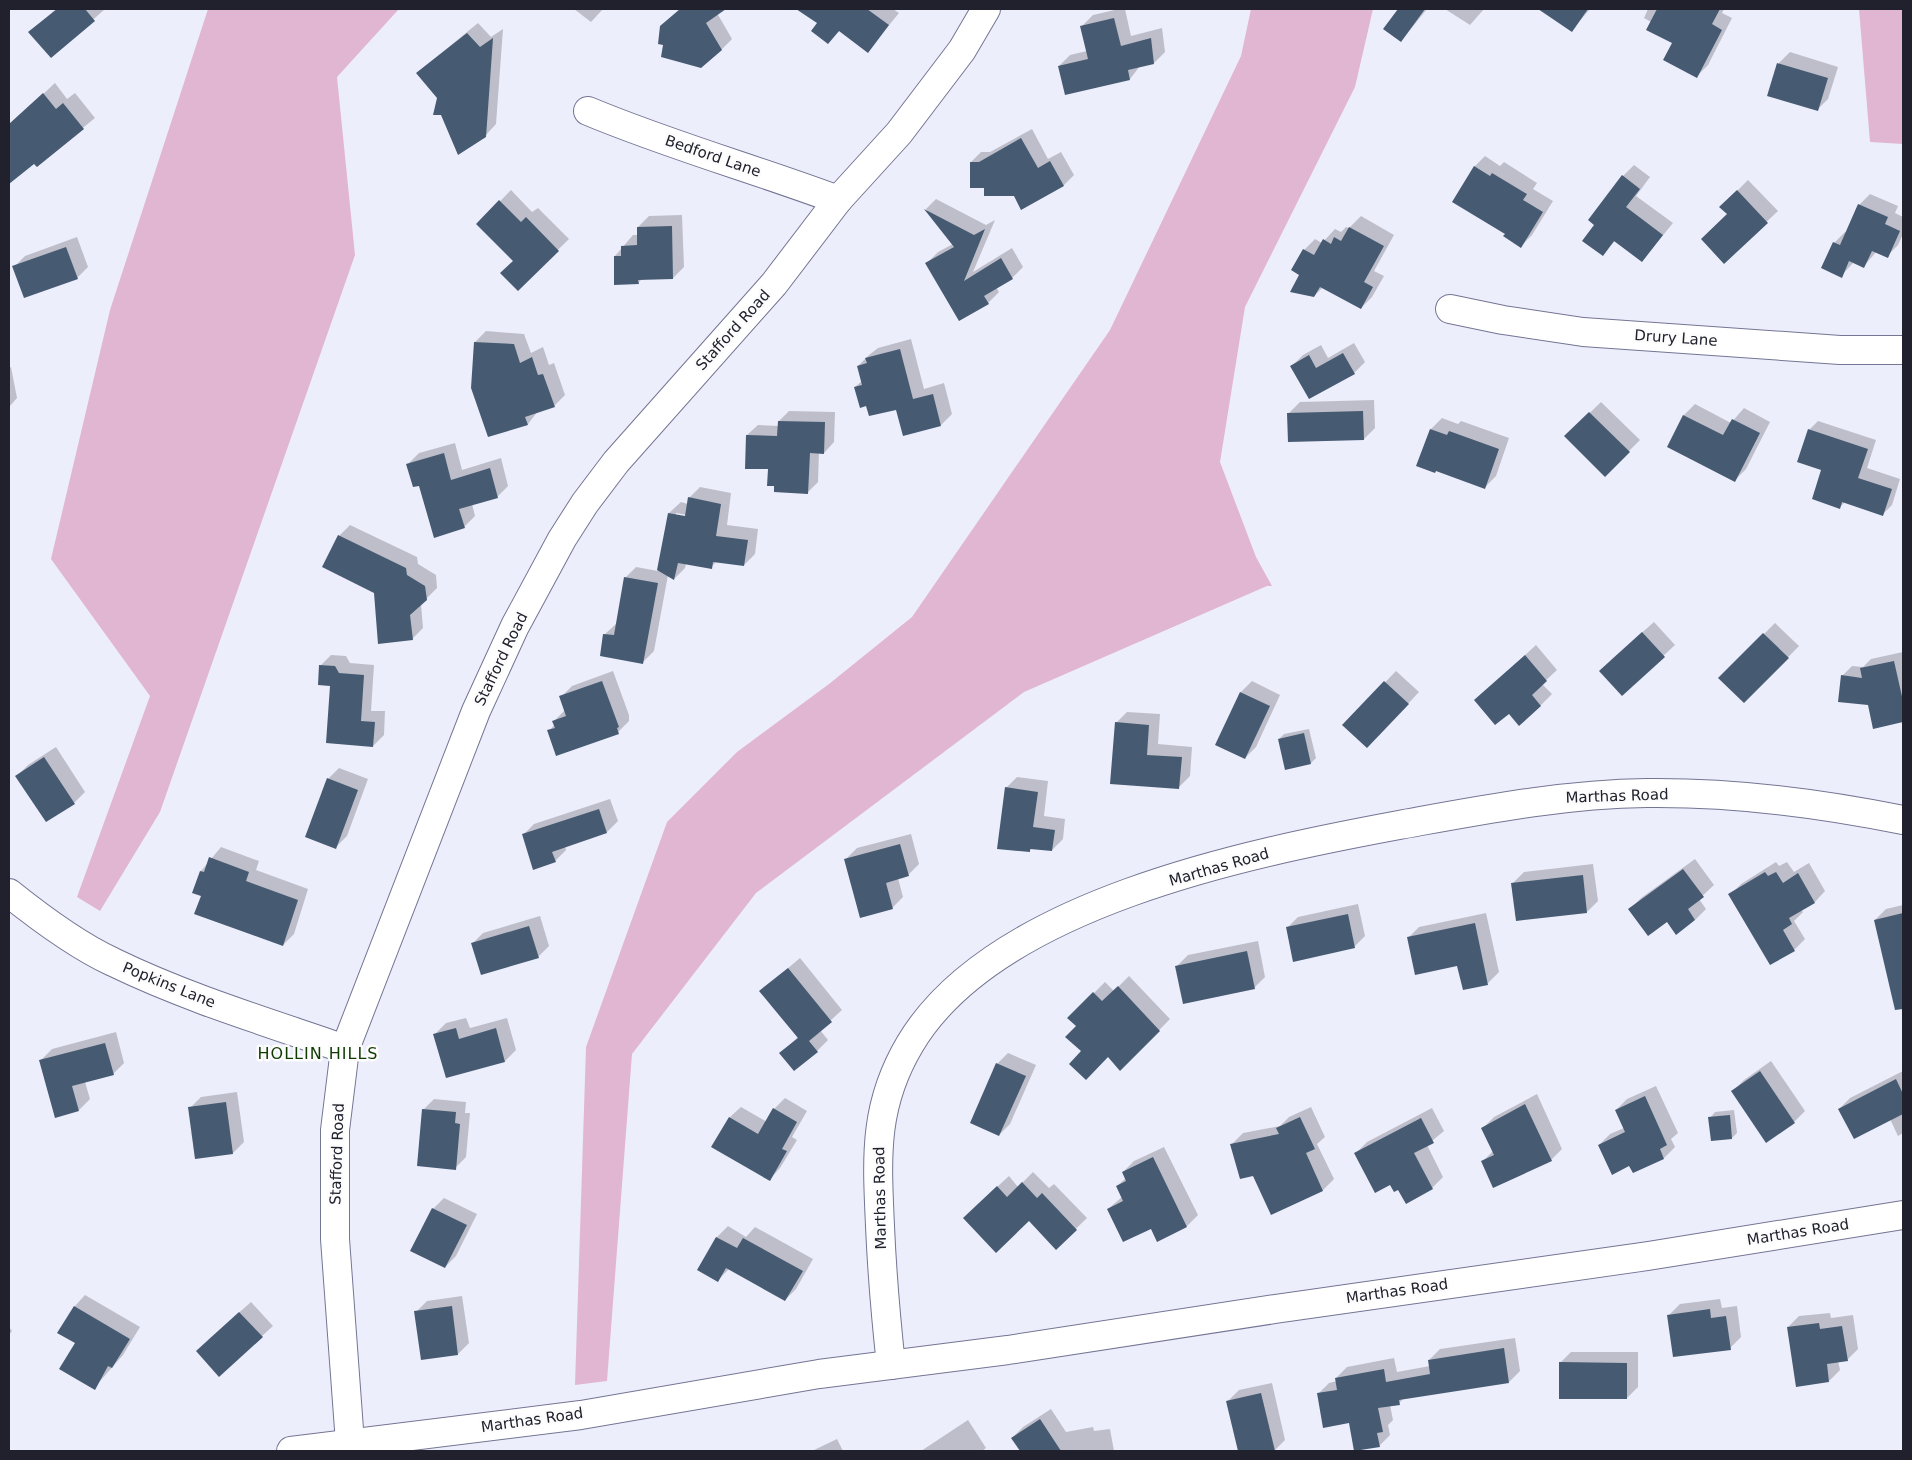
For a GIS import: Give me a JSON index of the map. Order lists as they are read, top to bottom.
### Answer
{
  "streets": {
    "street": [
      "Bedford Lane",
      "Stafford Road",
      "Drury Lane",
      "Marthas Road",
      "Popkins Lane"
    ]
  },
  "crossings": [
    ["Bedford Lane", "Stafford Road"],
    ["Stafford Road", "Marthas Road"],
    ["Stafford Road", "Popkins Lane"]
  ],
  "districts": ["HOLLIN HILLS"]
}
